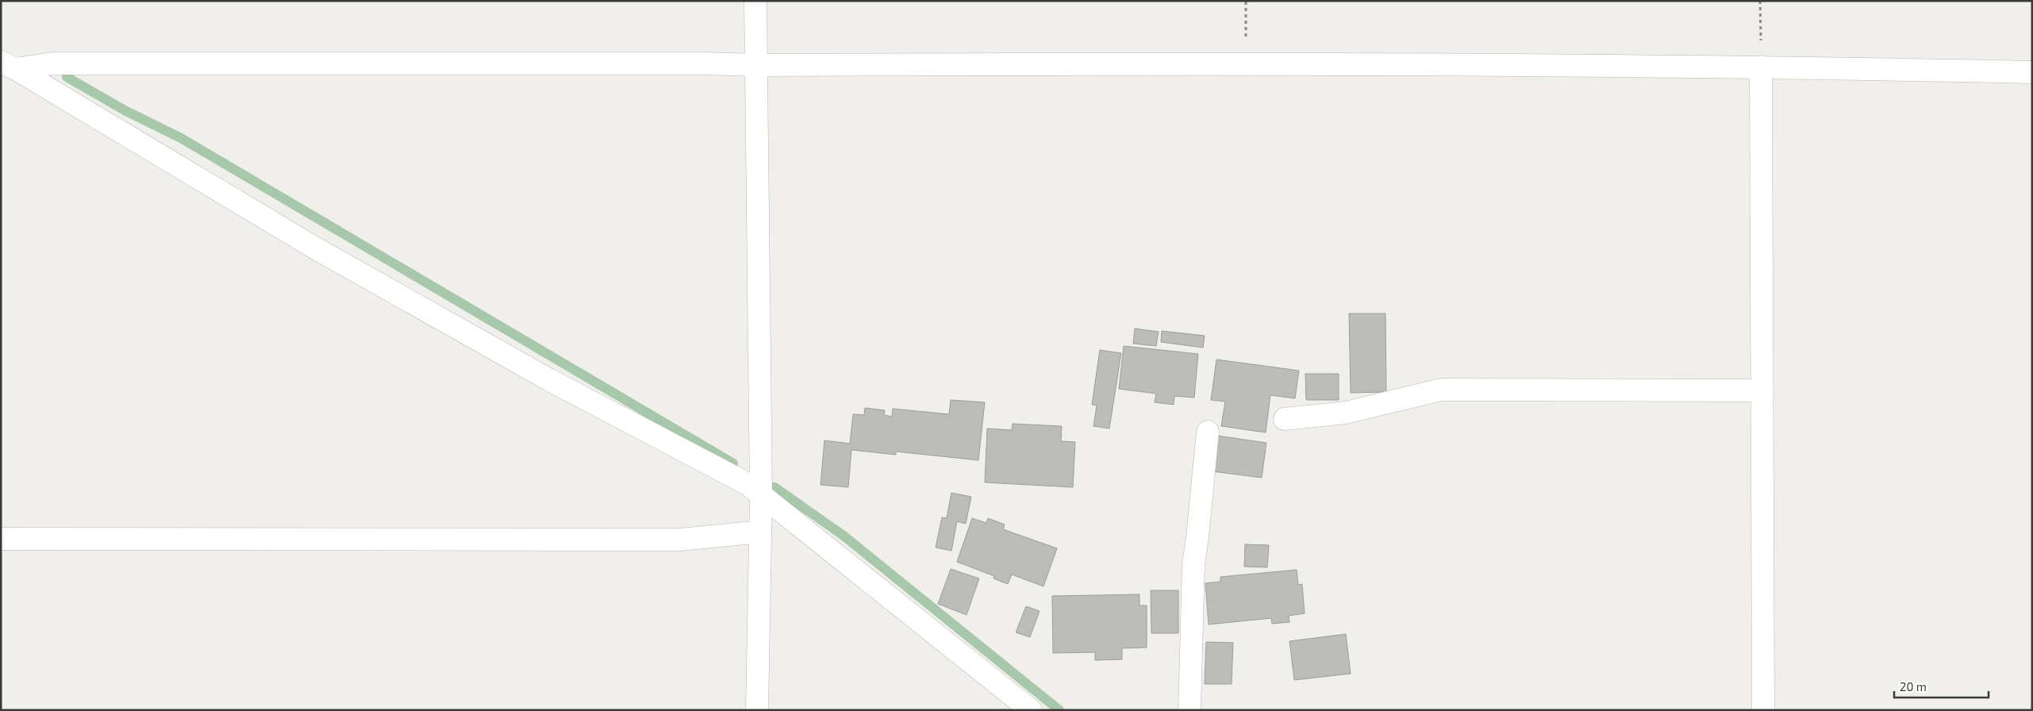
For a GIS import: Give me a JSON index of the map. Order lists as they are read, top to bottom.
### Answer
{
  "scale_bar": "20 m"
}
